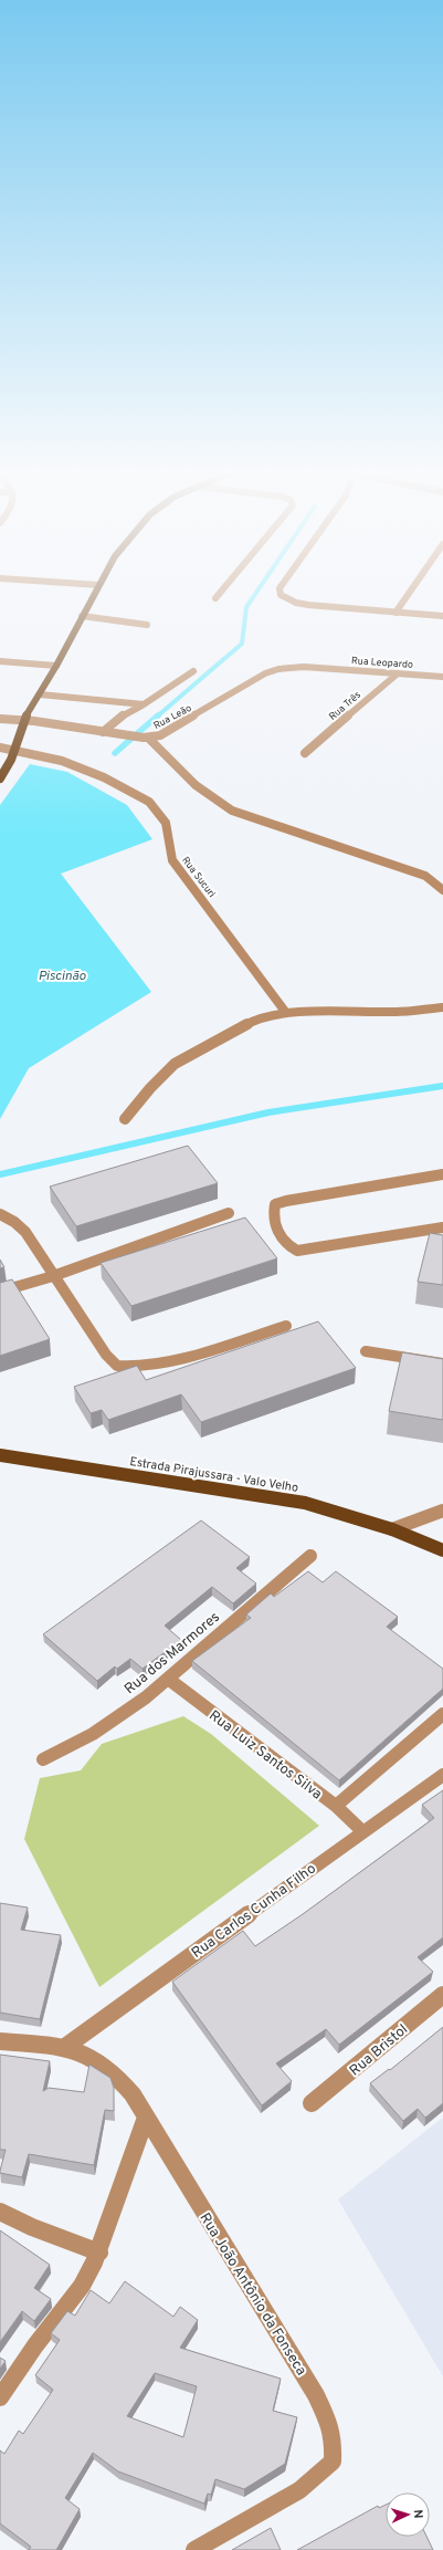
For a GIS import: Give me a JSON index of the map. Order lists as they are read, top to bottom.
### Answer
{
  "streets": {
    "main road": ["Estrada Pirajussara - Valo Velho"],
    "street": [
      "Rua Leopardo",
      "Rua Três",
      "Rua Leão",
      "Rua Sucuri",
      "Rua dos Marmores",
      "Rua Luiz Santos Silva",
      "Rua Carlos Cunha Filho",
      "Rua Bristol",
      "Rua João Antônio da Fonseca"
    ]
  },
  "crossings": [
    ["Rua Leopardo", "Rua Três"],
    ["Rua Leopardo", "Rua Leão"],
    ["Rua dos Marmores", "Rua Luiz Santos Silva"],
    ["Rua Luiz Santos Silva", "Rua Carlos Cunha Filho"],
    ["Rua Carlos Cunha Filho", "Rua João Antônio da Fonseca"]
  ],
  "water": ["Piscinão"],
  "north": "right"
}
